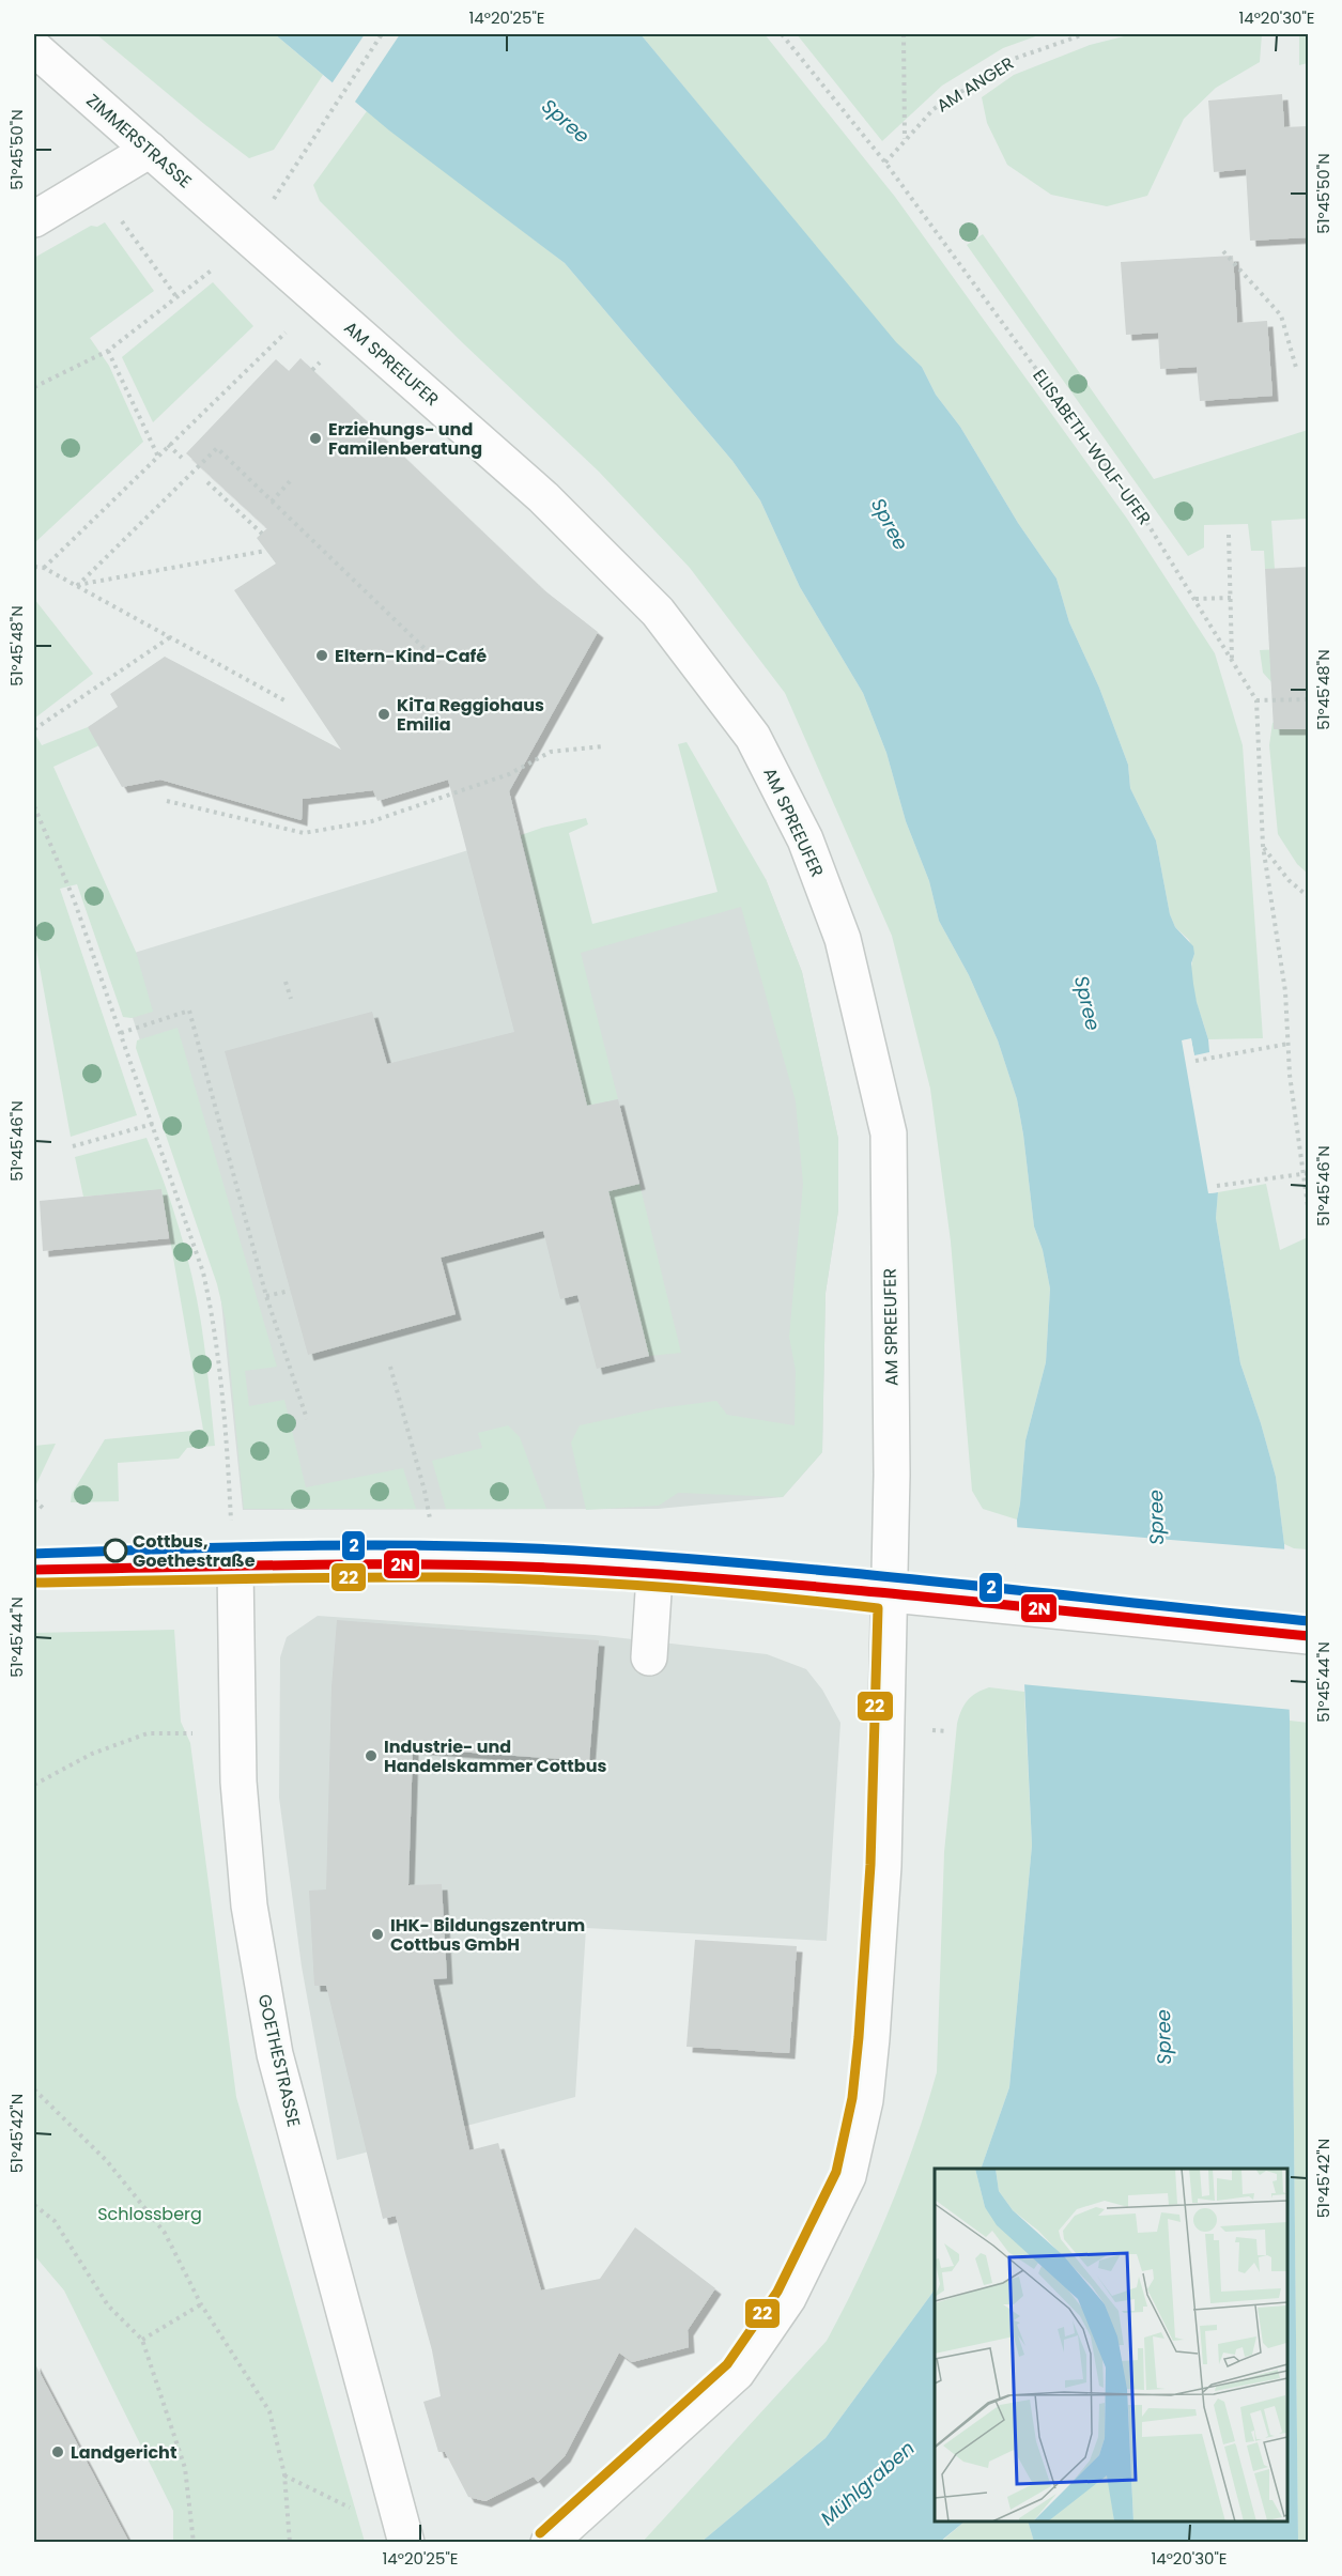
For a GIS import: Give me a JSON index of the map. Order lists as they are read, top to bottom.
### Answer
{
  "streets": {
    "street": ["ZIMMERSTRASSE", "AM SPREEUFER", "GOETHESTRASSE"],
    "path": ["AM ANGER", "ELISABETH-WOLF-UFER"]
  },
  "crossings": [
    ["AM ANGER", "ELISABETH-WOLF-UFER"],
    ["ZIMMERSTRASSE", "AM SPREEUFER"]
  ],
  "water": ["Spree", "Mühlgraben"],
  "parks": ["Schlossberg"],
  "places": [
    "Erziehungs- und Familenberatung",
    "Eltern-Kind-Café",
    "KiTa Reggiohaus Emilia",
    "Cottbus, Goethestraße",
    "Industrie- und Handelskammer Cottbus",
    "IHK- Bildungszentrum Cottbus GmbH",
    "Landgericht"
  ],
  "lines": ["transit line 2", "transit line 2N", "transit line 22"],
  "coordinates": [
    "14°20'25\"E",
    "14°20'30\"E",
    "51°45'50\"N",
    "51°45'48\"N",
    "51°45'46\"N",
    "51°45'44\"N",
    "51°45'42\"N"
  ]
}
